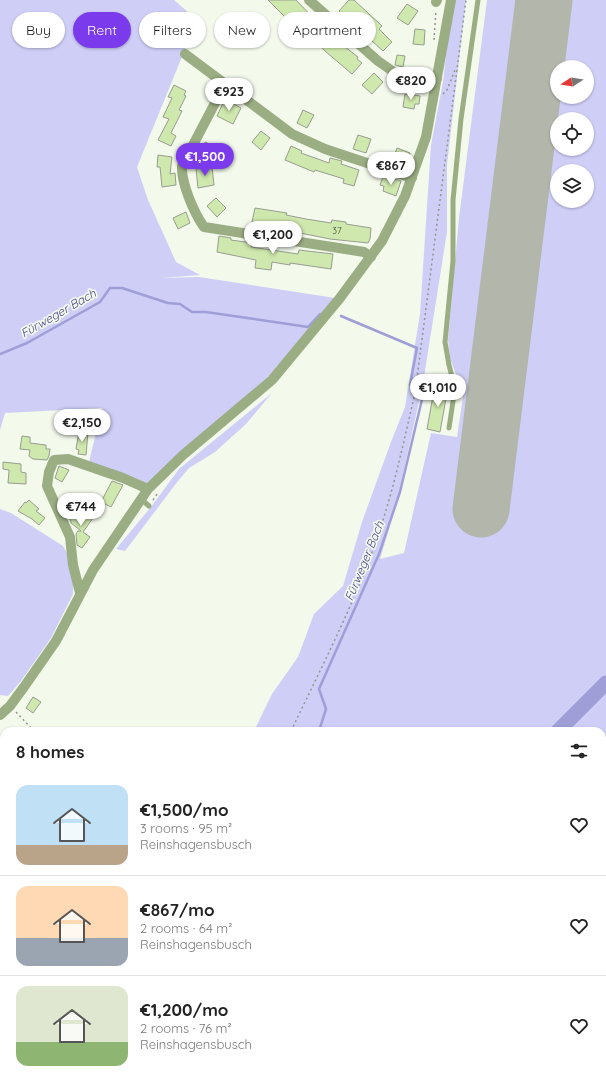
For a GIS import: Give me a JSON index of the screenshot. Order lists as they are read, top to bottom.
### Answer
{
  "water": ["Fürweger Bach"],
  "house_numbers": ["37"],
  "north": "left",
  "page": {
    "chip": [
      "Buy",
      "Rent",
      "Filters",
      "New",
      "Apartment"
    ],
    "price": [
      "€820",
      "€923",
      "€1,500",
      "€867",
      "€1,200",
      "€1,010",
      "€2,150",
      "€744"
    ],
    "heading": "8 homes",
    "list": [
      {
        "name": "€1,500/mo",
        "note": "3 rooms · 95 m² · Reinshagensbusch"
      },
      {
        "name": "€867/mo",
        "note": "2 rooms · 64 m² · Reinshagensbusch"
      },
      {
        "name": "€1,200/mo",
        "note": "2 rooms · 76 m² · Reinshagensbusch"
      }
    ]
  }
}
